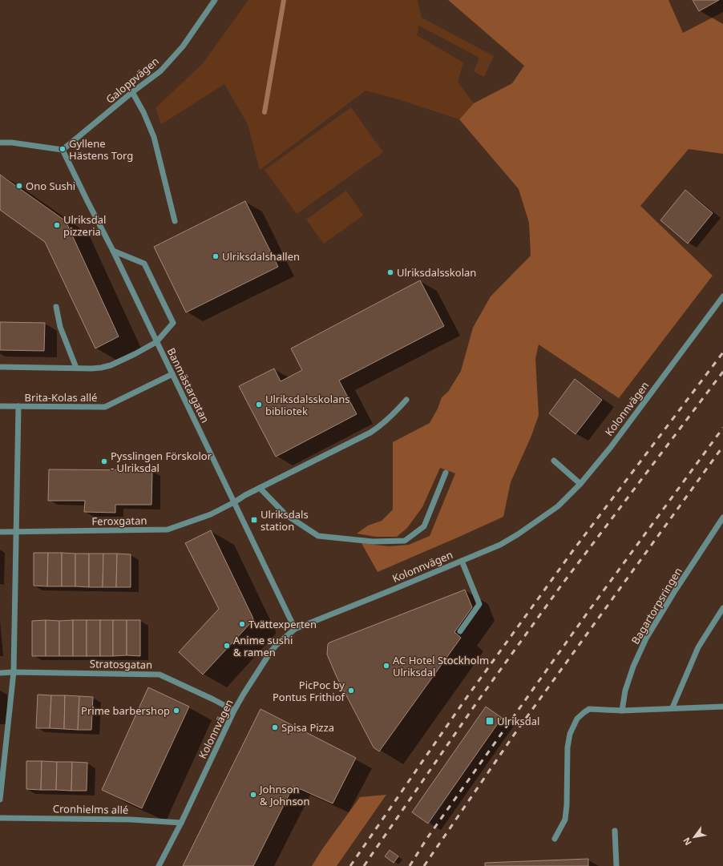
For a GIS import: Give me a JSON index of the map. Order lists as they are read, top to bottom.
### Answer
{
  "streets": {
    "street": [
      "Galoppvägen",
      "Banmästargatan",
      "Brita-Kolas allé",
      "Kolonnvägen",
      "Feroxgatan",
      "Bagartorpsringen",
      "Stratosgatan",
      "Cronhielms allé"
    ]
  },
  "crossings": [
    ["Galoppvägen", "Banmästargatan"],
    ["Banmästargatan", "Brita-Kolas allé"],
    ["Banmästargatan", "Kolonnvägen"],
    ["Banmästargatan", "Feroxgatan"],
    ["Kolonnvägen", "Stratosgatan"],
    ["Kolonnvägen", "Cronhielms allé"]
  ],
  "places": {
    "other": [
      "Gyllene Hästens Torg",
      "Ono Sushi",
      "Ulriksdal pizzeria",
      "Ulriksdalshallen",
      "Ulriksdalsskolan",
      "Ulriksdalsskolans bibliotek",
      "Pysslingen Förskolor - Ulriksdal",
      "Tvättexperten",
      "Anime sushi & ramen",
      "AC Hotel Stockholm Ulriksdal",
      "PicPoc by Pontus Frithiof",
      "Prime barbershop",
      "Spisa Pizza",
      "Johnson & Johnson"
    ],
    "transit": ["Ulriksdals station", "Ulriksdal"]
  },
  "north": "bottom left"
}
